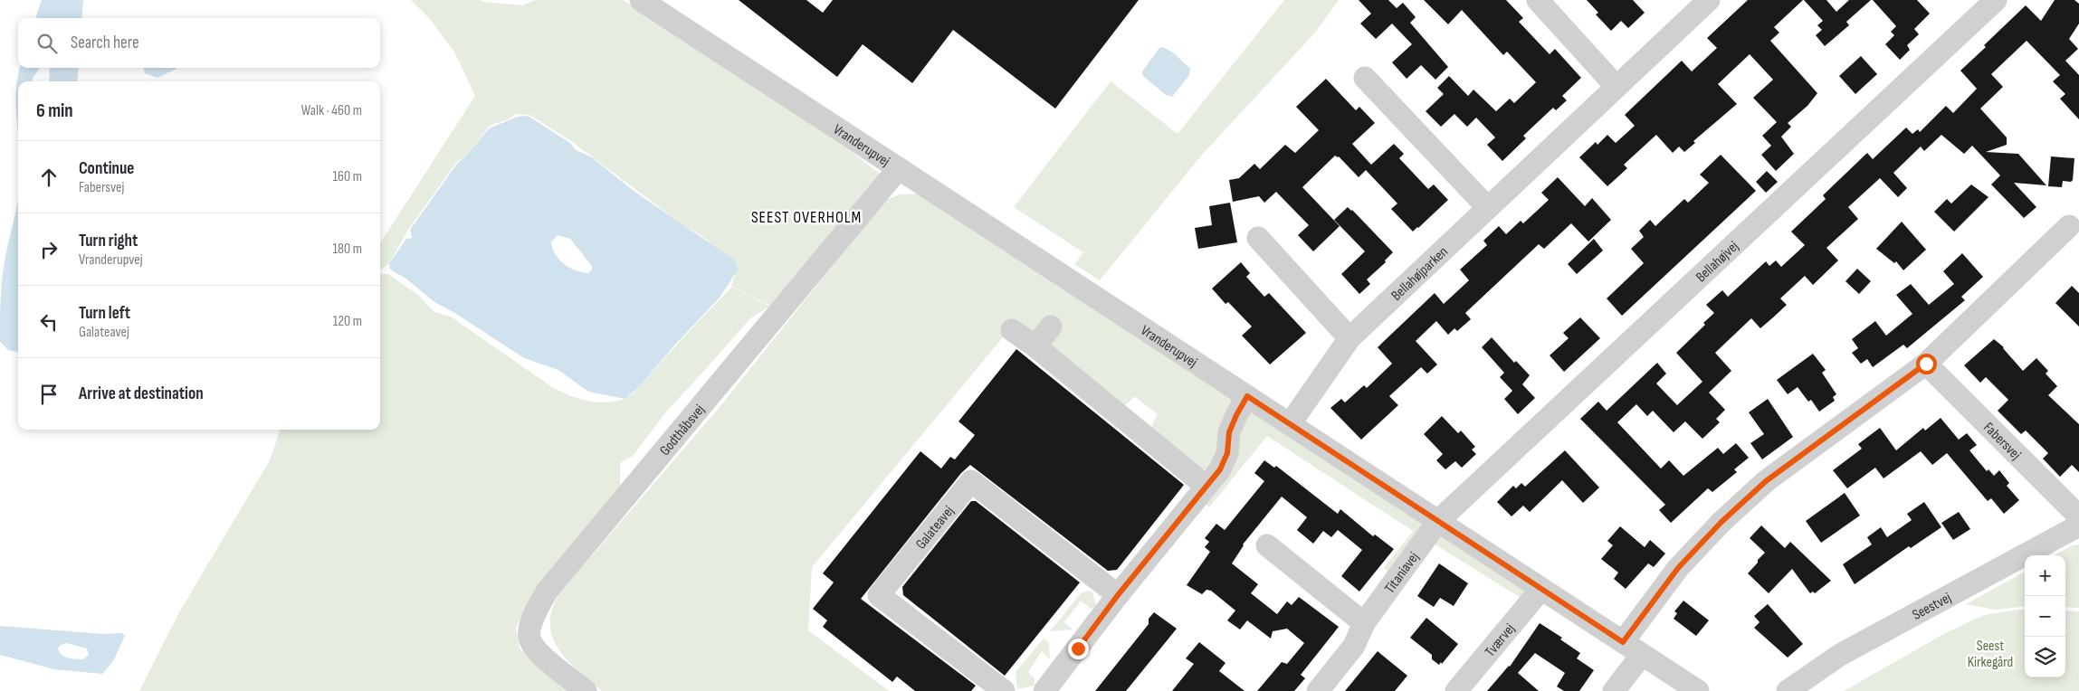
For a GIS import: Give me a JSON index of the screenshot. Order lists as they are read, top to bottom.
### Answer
{
  "streets": {
    "street": [
      "Vranderupvej",
      "Bellahøjvej",
      "Bellahøjparken",
      "Godthåbsvej",
      "Fabersvej",
      "Galateavej",
      "Titaniavej",
      "Seestvej",
      "Tværvej"
    ]
  },
  "crossings": [
    ["Vranderupvej", "Bellahøjvej"],
    ["Vranderupvej", "Bellahøjparken"],
    ["Vranderupvej", "Godthåbsvej"],
    ["Vranderupvej", "Titaniavej"],
    ["Vranderupvej", "Tværvej"],
    ["Bellahøjvej", "Titaniavej"]
  ],
  "districts": ["SEEST OVERHOLM"],
  "parks": ["Seest Kirkegård"],
  "page": {
    "search": "Search here",
    "heading": ["6 min", "Walk · 460 m"],
    "list": [
      ["Continue", "Fabersvej", "160 m"],
      ["Turn right", "Vranderupvej", "180 m"],
      ["Turn left", "Galateavej", "120 m"],
      "Arrive at destination"
    ],
    "map_buttons": ["+", "−"]
  }
}
